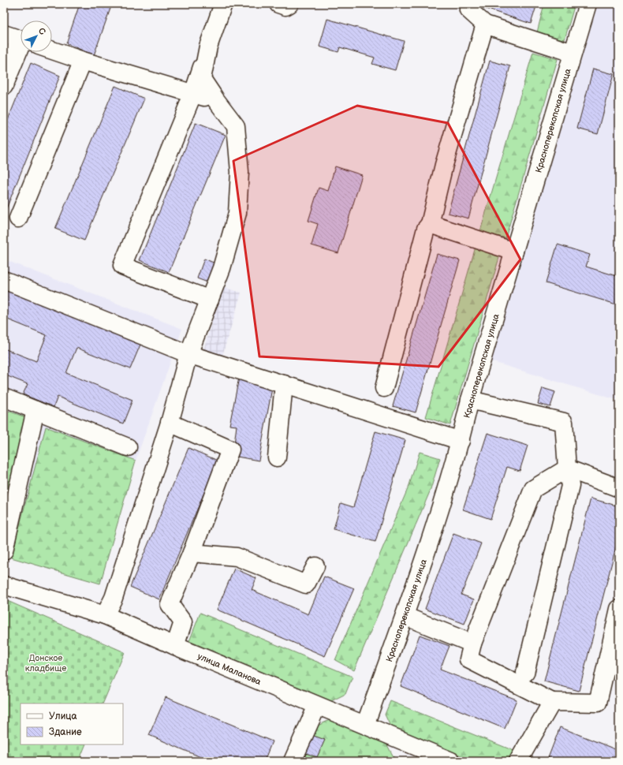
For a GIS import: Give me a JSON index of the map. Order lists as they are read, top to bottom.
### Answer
{
  "streets": {
    "street": ["Красноперекопская улица", "улица Маланова"]
  },
  "crossings": [
    ["Красноперекопская улица", "улица Маланова"]
  ],
  "parks": ["Донское кладбище"],
  "legend": ["Улица", "Здание"],
  "north": "top right"
}
